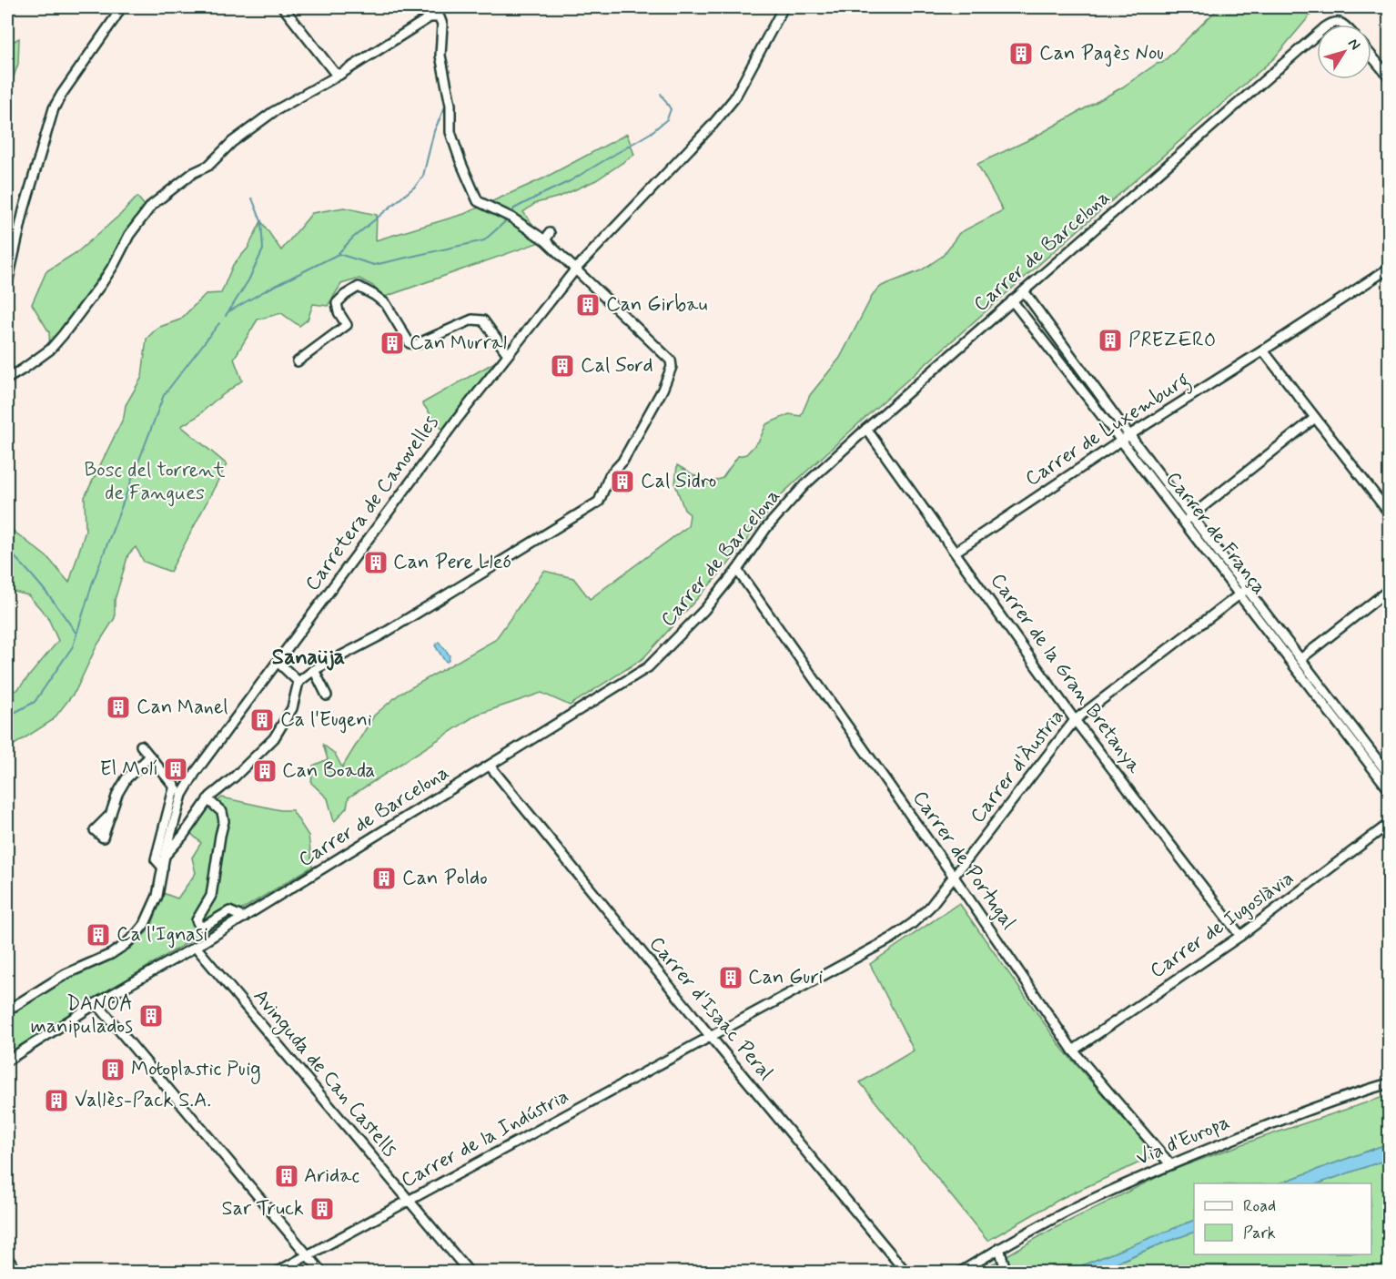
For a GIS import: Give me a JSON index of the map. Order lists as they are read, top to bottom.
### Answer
{
  "streets": {
    "street": [
      "Carrer de Barcelona",
      "Carrer de Luxemburg",
      "Carretera de Canovelles",
      "Carrer de França",
      "Carrer de la Gran Bretanya",
      "Carrer d'Àustria",
      "Carrer de Portugal",
      "Carrer de Iugoslàvia",
      "Carrer d'Isaac Peral",
      "Avinguda de Can Castells",
      "Carrer de la Indústria",
      "Via d'Europa"
    ]
  },
  "crossings": [
    ["Carrer de Barcelona", "Carrer de França"],
    ["Carrer de Barcelona", "Carrer de la Gran Bretanya"],
    ["Carrer de Barcelona", "Carrer de Portugal"],
    ["Carrer de Barcelona", "Carrer d'Isaac Peral"],
    ["Carrer de Barcelona", "Avinguda de Can Castells"],
    ["Carrer de Luxemburg", "Carrer de França"],
    ["Carrer de Luxemburg", "Carrer de la Gran Bretanya"],
    ["Carrer de França", "Carrer d'Àustria"],
    ["Carrer de la Gran Bretanya", "Carrer d'Àustria"],
    ["Carrer de la Gran Bretanya", "Carrer de Iugoslàvia"],
    ["Carrer d'Àustria", "Carrer de Portugal"],
    ["Carrer d'Àustria", "Carrer d'Isaac Peral"],
    ["Carrer d'Àustria", "Carrer de la Indústria"],
    ["Carrer de Portugal", "Carrer de Iugoslàvia"],
    ["Carrer de Portugal", "Via d'Europa"],
    ["Carrer d'Isaac Peral", "Carrer de la Indústria"],
    ["Avinguda de Can Castells", "Carrer de la Indústria"]
  ],
  "districts": ["Sanaüja"],
  "parks": ["Bosc del torrent de Fangues"],
  "places": {
    "building": [
      "Can Pagès Nou",
      "Can Girbau",
      "PREZERO",
      "Can Murral",
      "Cal Sord",
      "Cal Sidro",
      "Can Pere Lleó",
      "Can Manel",
      "Ca l'Eugeni",
      "El Molí",
      "Can Boada",
      "Can Poldo",
      "Ca l'Ignasi",
      "Can Guri",
      "DANOA manipulados",
      "Motoplastic Puig",
      "Vallès-Pack S.A.",
      "Aridac",
      "Sar Truck"
    ]
  },
  "legend": ["Road", "Park"],
  "north": "top right"
}
